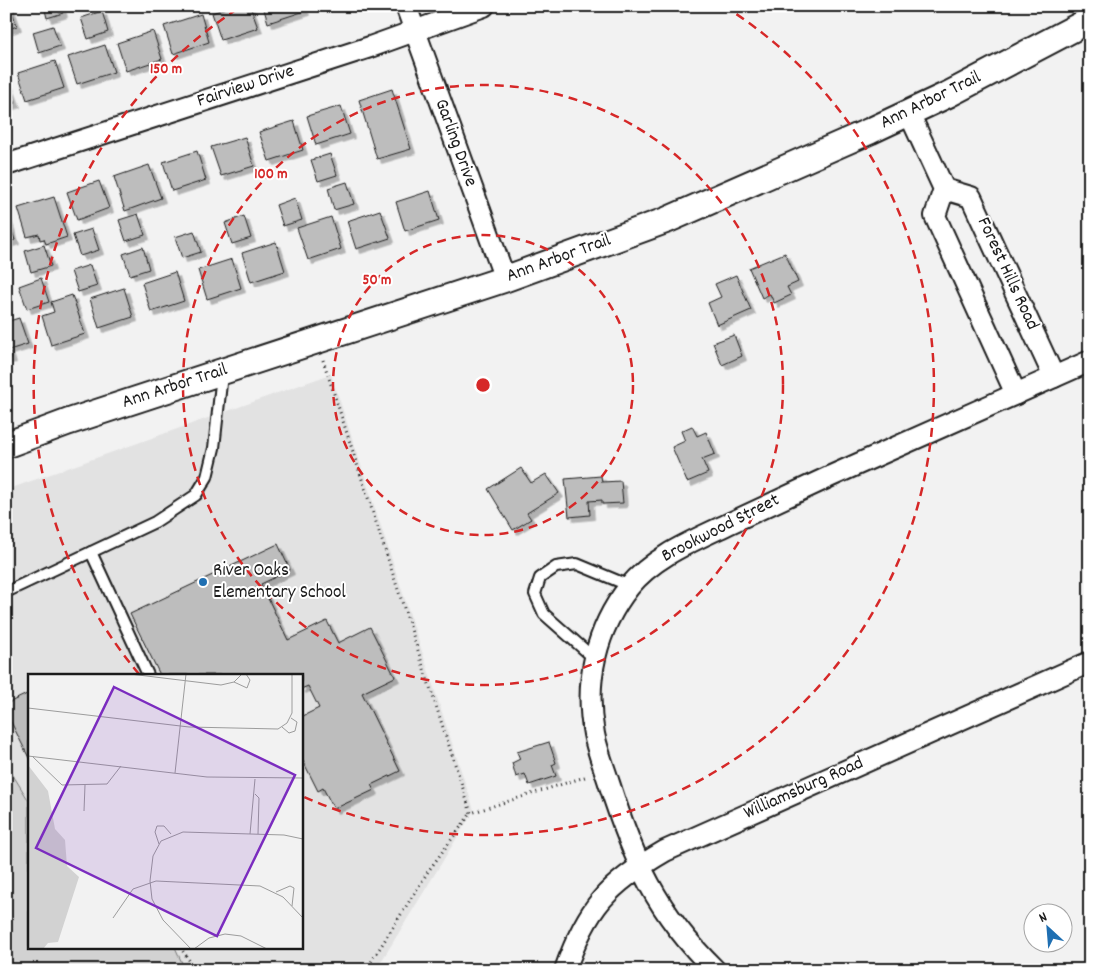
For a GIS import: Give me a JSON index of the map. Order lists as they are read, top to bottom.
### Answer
{
  "streets": {
    "street": [
      "Fairview Drive",
      "Ann Arbor Trail",
      "Garling Drive",
      "Forest Hills Road",
      "Brookwood Street",
      "Williamsburg Road"
    ]
  },
  "crossings": [
    ["Fairview Drive", "Garling Drive"],
    ["Ann Arbor Trail", "Garling Drive"],
    ["Forest Hills Road", "Brookwood Street"],
    ["Brookwood Street", "Williamsburg Road"]
  ],
  "places": ["River Oaks Elementary School"],
  "north": "top left",
  "rings": ["150 m", "100 m", "50 m"]
}
